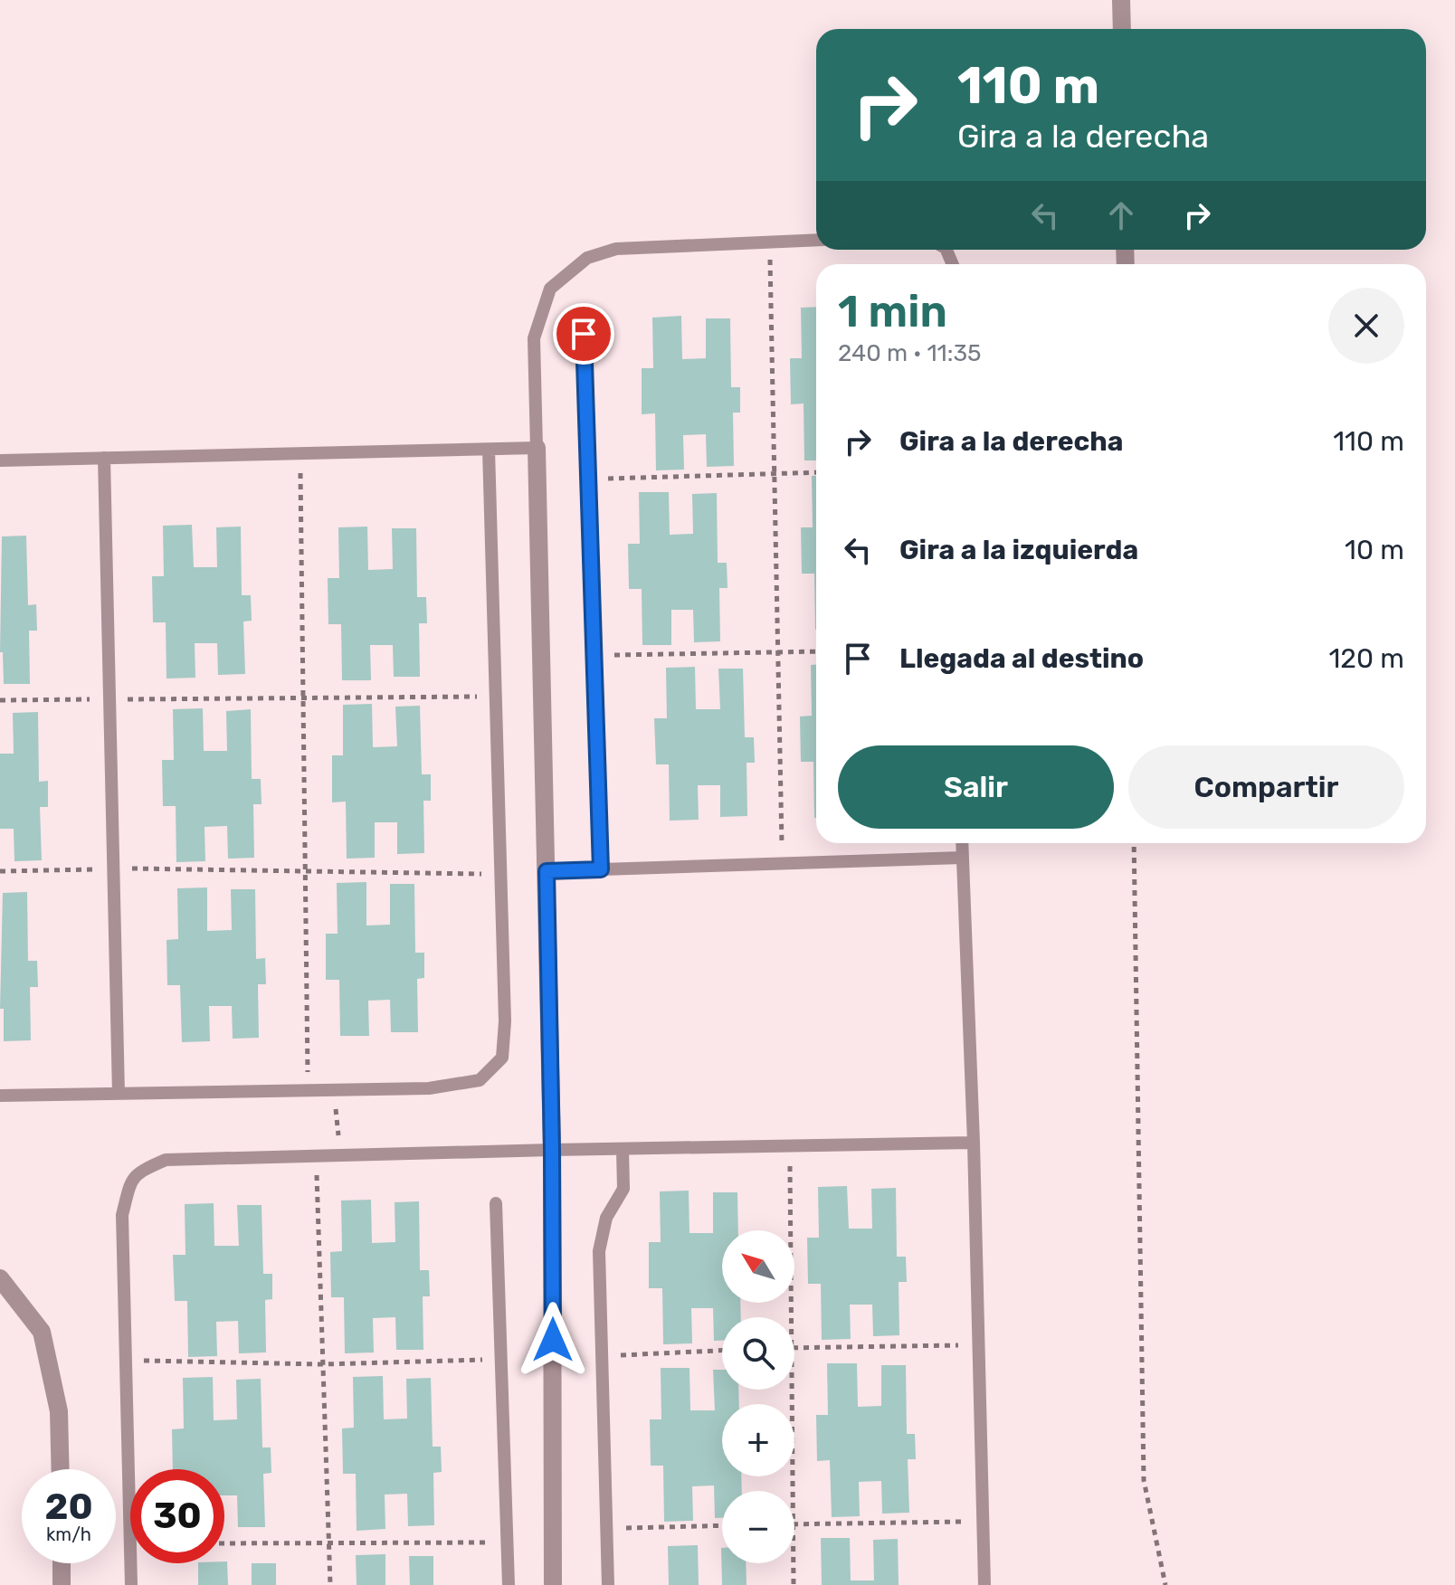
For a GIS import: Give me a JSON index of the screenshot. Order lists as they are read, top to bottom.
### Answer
{
  "north": "top left",
  "page": {
    "turn": ["110 m", "Gira a la derecha"],
    "heading": ["1 min", "240 m · 11:35"],
    "list": [
      {
        "name": "Gira a la derecha",
        "value": "110 m"
      },
      {
        "name": "Gira a la izquierda",
        "value": "10 m"
      },
      {
        "name": "Llegada al destino",
        "value": "120 m"
      }
    ],
    "buttons": ["Salir", "Compartir"],
    "map_buttons": ["+", "−"],
    "speed": "20 km/h",
    "limit": "30"
  }
}
